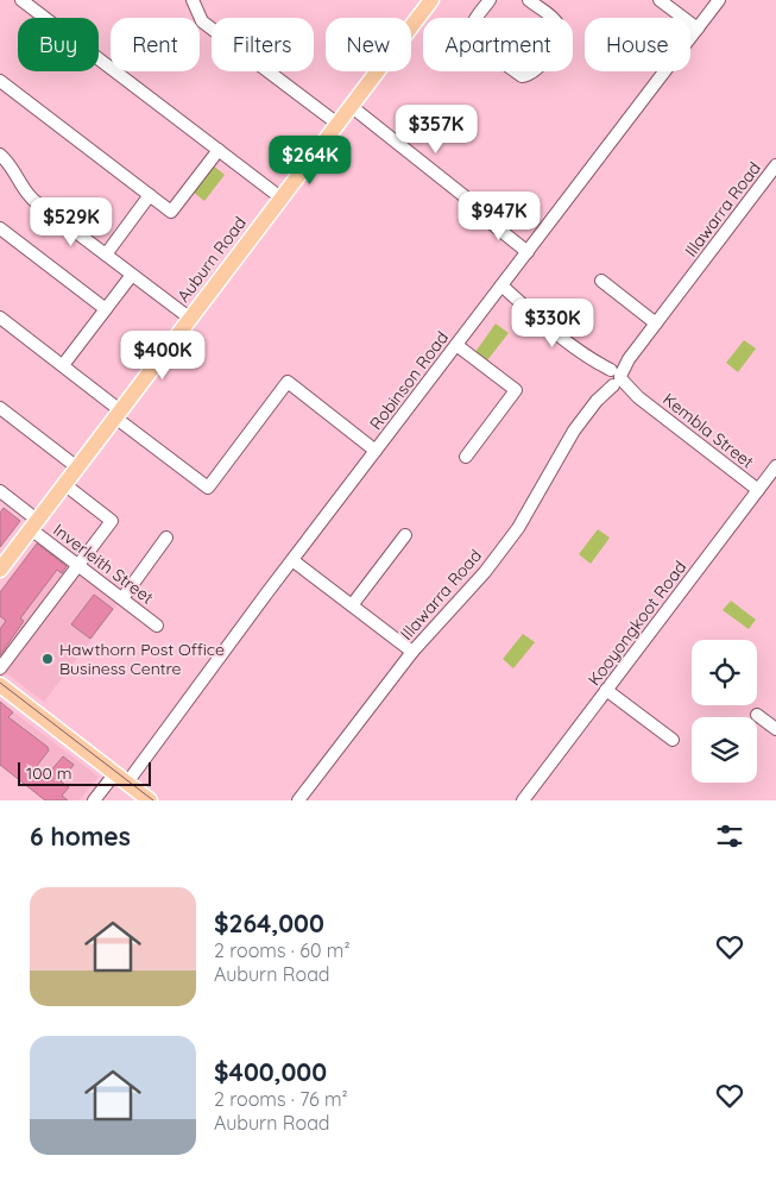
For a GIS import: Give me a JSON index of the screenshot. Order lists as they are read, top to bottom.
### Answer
{
  "streets": {
    "main road": ["Auburn Road"],
    "street": [
      "Illawarra Road",
      "Robinson Road",
      "Kembla Street",
      "Inverleith Street",
      "Kooyongkoot Road"
    ]
  },
  "crossings": [
    ["Illawarra Road", "Kembla Street"],
    ["Auburn Road", "Inverleith Street"],
    ["Robinson Road", "Kembla Street"],
    ["Kembla Street", "Kooyongkoot Road"]
  ],
  "places": ["Hawthorn Post Office Business Centre"],
  "scale_bar": "100 m",
  "page": {
    "chip": [
      "Buy",
      "Rent",
      "Filters",
      "New",
      "Apartment",
      "House"
    ],
    "price": [
      "$357K",
      "$264K",
      "$947K",
      "$529K",
      "$330K",
      "$400K"
    ],
    "scale": "100 m",
    "heading": "6 homes",
    "list": [
      {
        "name": "$264,000",
        "note": "2 rooms · 60 m² · Auburn Road"
      },
      {
        "name": "$400,000",
        "note": "2 rooms · 76 m² · Auburn Road"
      }
    ]
  }
}
